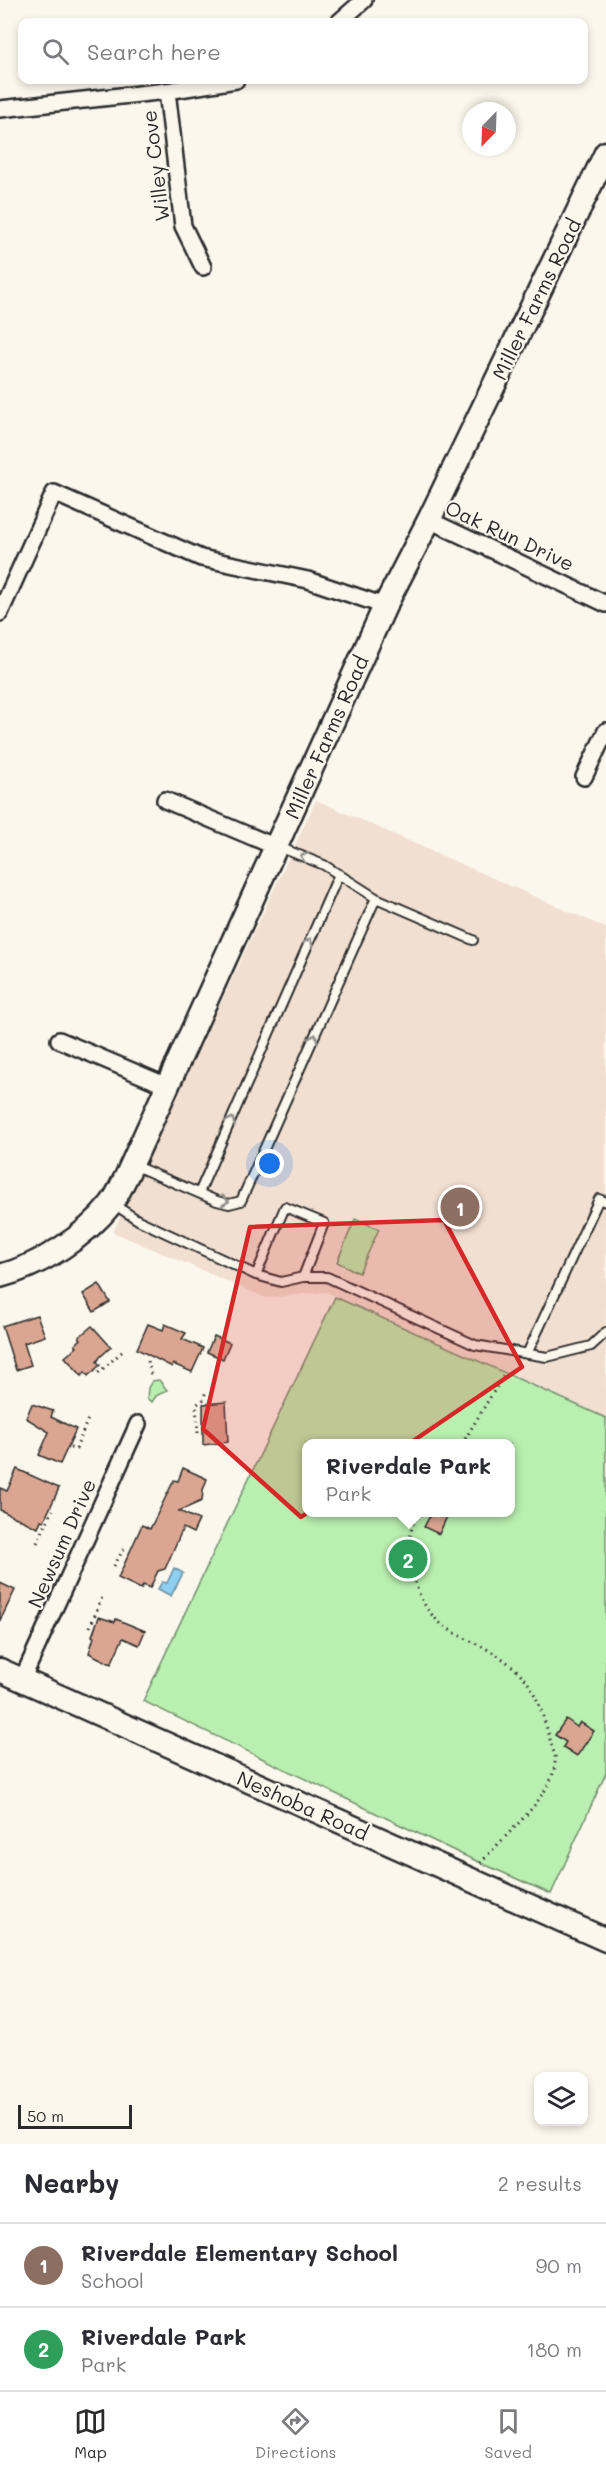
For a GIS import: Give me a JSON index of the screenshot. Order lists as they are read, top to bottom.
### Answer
{
  "streets": {
    "street": [
      "Willey Cove",
      "Miller Farms Road",
      "Oak Run Drive",
      "Newsum Drive",
      "Neshoba Road"
    ]
  },
  "crossings": [
    ["Miller Farms Road", "Oak Run Drive"],
    ["Newsum Drive", "Neshoba Road"]
  ],
  "scale_bar": "50 m",
  "north": "bottom left",
  "page": {
    "search": "Search here",
    "pins": ["1", "2"],
    "popup": ["Riverdale Park", "Park"],
    "scale": "50 m",
    "heading": ["Nearby", "2 results"],
    "list": [
      {
        "mark": "1",
        "name": "Riverdale Elementary School",
        "note": "School",
        "value": "90 m"
      },
      {
        "mark": "2",
        "name": "Riverdale Park",
        "note": "Park",
        "value": "180 m"
      }
    ],
    "nav": ["Map", "Directions", "Saved"]
  }
}
